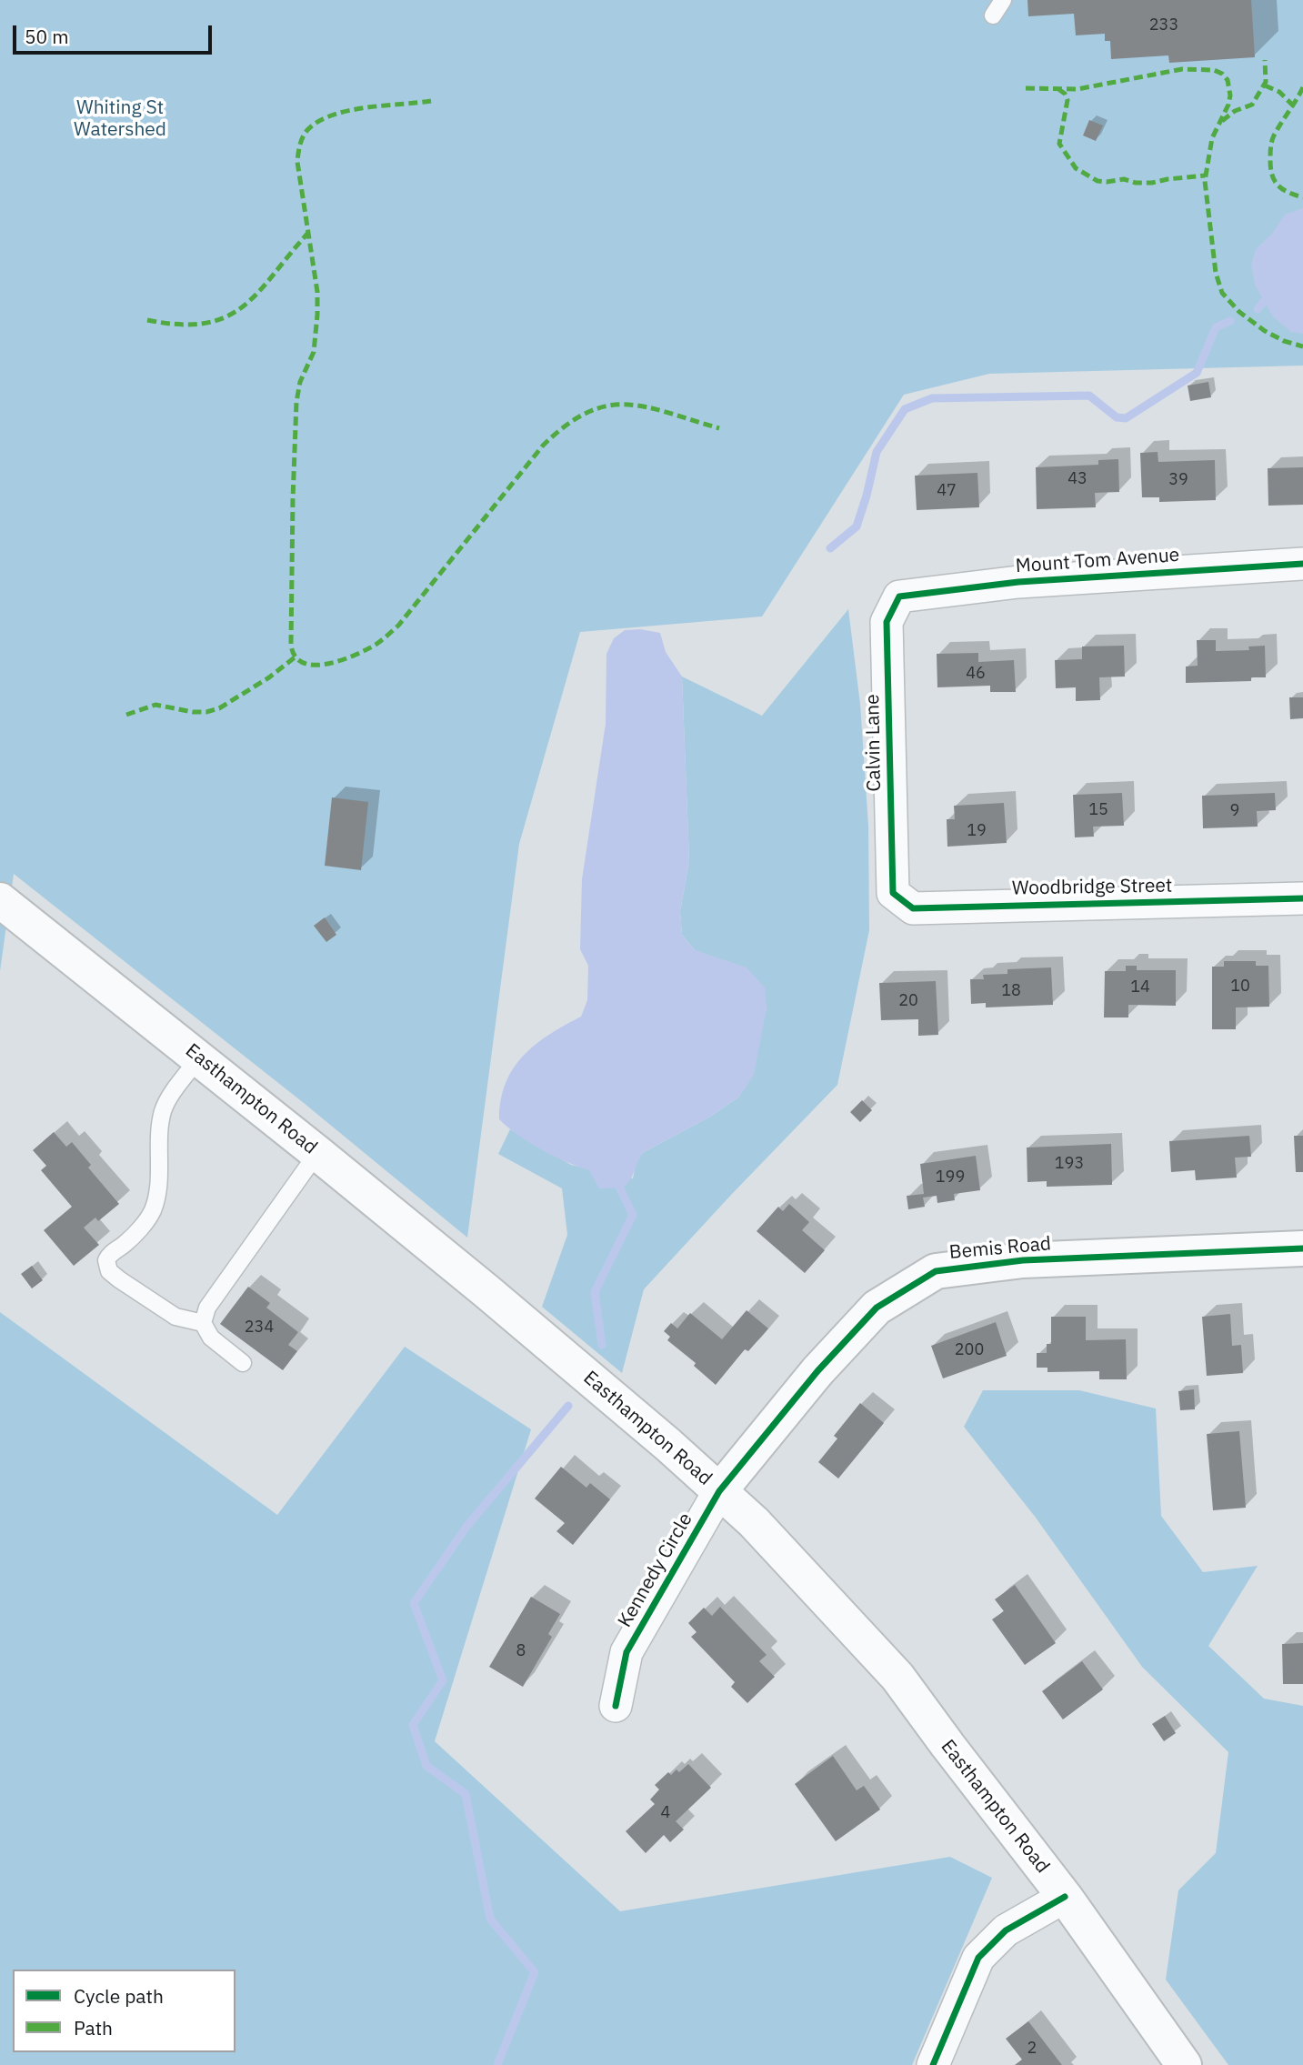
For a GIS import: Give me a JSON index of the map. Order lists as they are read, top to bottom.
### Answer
{
  "streets": {
    "main road": ["Easthampton Road", "Bemis Road"],
    "street": [
      "Mount Tom Avenue",
      "Calvin Lane",
      "Woodbridge Street",
      "Kennedy Circle"
    ]
  },
  "crossings": [
    ["Mount Tom Avenue", "Calvin Lane"],
    ["Calvin Lane", "Woodbridge Street"],
    ["Easthampton Road", "Bemis Road"],
    ["Easthampton Road", "Kennedy Circle"],
    ["Bemis Road", "Kennedy Circle"]
  ],
  "parks": ["Whiting St Watershed"],
  "house_numbers": [
    "233",
    "43",
    "39",
    "47",
    "46",
    "15",
    "9",
    "19",
    "10",
    "14",
    "18",
    "20",
    "193",
    "199",
    "234",
    "200",
    "8",
    "4",
    "2"
  ],
  "legend": ["Cycle path", "Path"],
  "scale_bar": "50 m"
}
